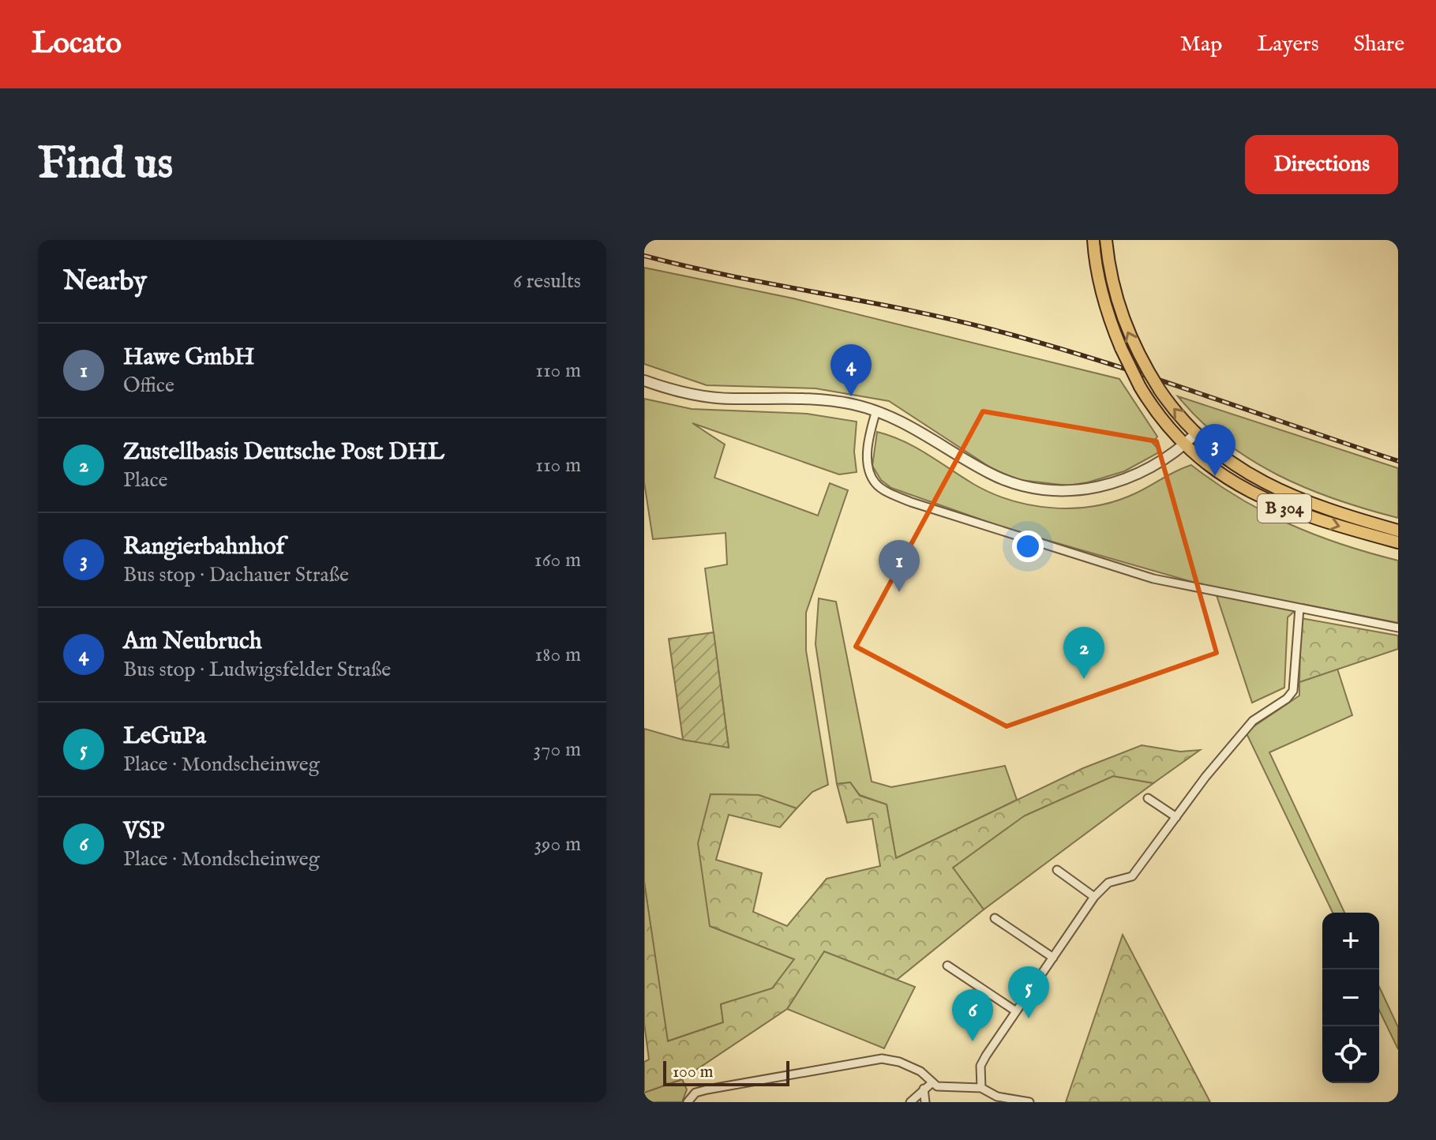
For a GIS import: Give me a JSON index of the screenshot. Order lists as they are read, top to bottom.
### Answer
{
  "streets": {
    "main road": ["B 304"]
  },
  "scale_bar": "100 m",
  "page": {
    "header": "Locato",
    "nav": ["Map", "Layers", "Share"],
    "buttons": "Directions",
    "title": "Find us",
    "heading": ["Nearby", "6 results"],
    "list": [
      {
        "mark": "1",
        "name": "Hawe GmbH",
        "note": "Office",
        "value": "110 m"
      },
      {
        "mark": "2",
        "name": "Zustellbasis Deutsche Post DHL",
        "note": "Place",
        "value": "110 m"
      },
      {
        "mark": "3",
        "name": "Rangierbahnhof",
        "note": "Bus stop · Dachauer Straße",
        "value": "160 m"
      },
      {
        "mark": "4",
        "name": "Am Neubruch",
        "note": "Bus stop · Ludwigsfelder Straße",
        "value": "180 m"
      },
      {
        "mark": "5",
        "name": "LeGuPa",
        "note": "Place · Mondscheinweg",
        "value": "370 m"
      },
      {
        "mark": "6",
        "name": "VSP",
        "note": "Place · Mondscheinweg",
        "value": "390 m"
      }
    ],
    "pins": [
      "4",
      "3",
      "1",
      "2",
      "5",
      "6"
    ],
    "map_buttons": ["+", "−"],
    "scale": "100 m"
  }
}
